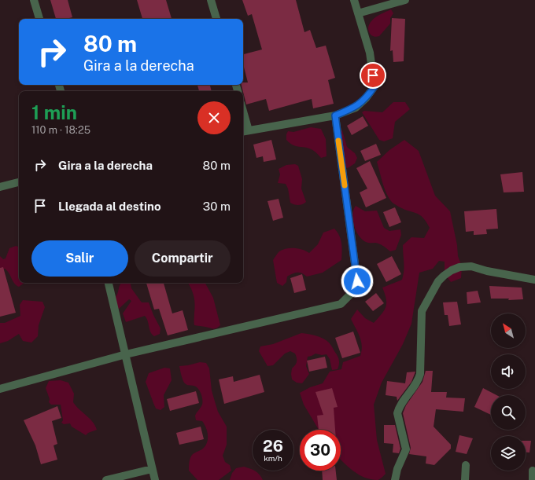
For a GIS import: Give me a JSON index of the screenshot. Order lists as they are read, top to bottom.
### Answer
{
  "north": "top left",
  "page": {
    "turn": ["80 m", "Gira a la derecha"],
    "heading": ["1 min", "110 m · 18:25"],
    "list": [
      {
        "name": "Gira a la derecha",
        "value": "80 m"
      },
      {
        "name": "Llegada al destino",
        "value": "30 m"
      }
    ],
    "buttons": ["Salir", "Compartir"],
    "speed": "26 km/h",
    "limit": "30"
  }
}
